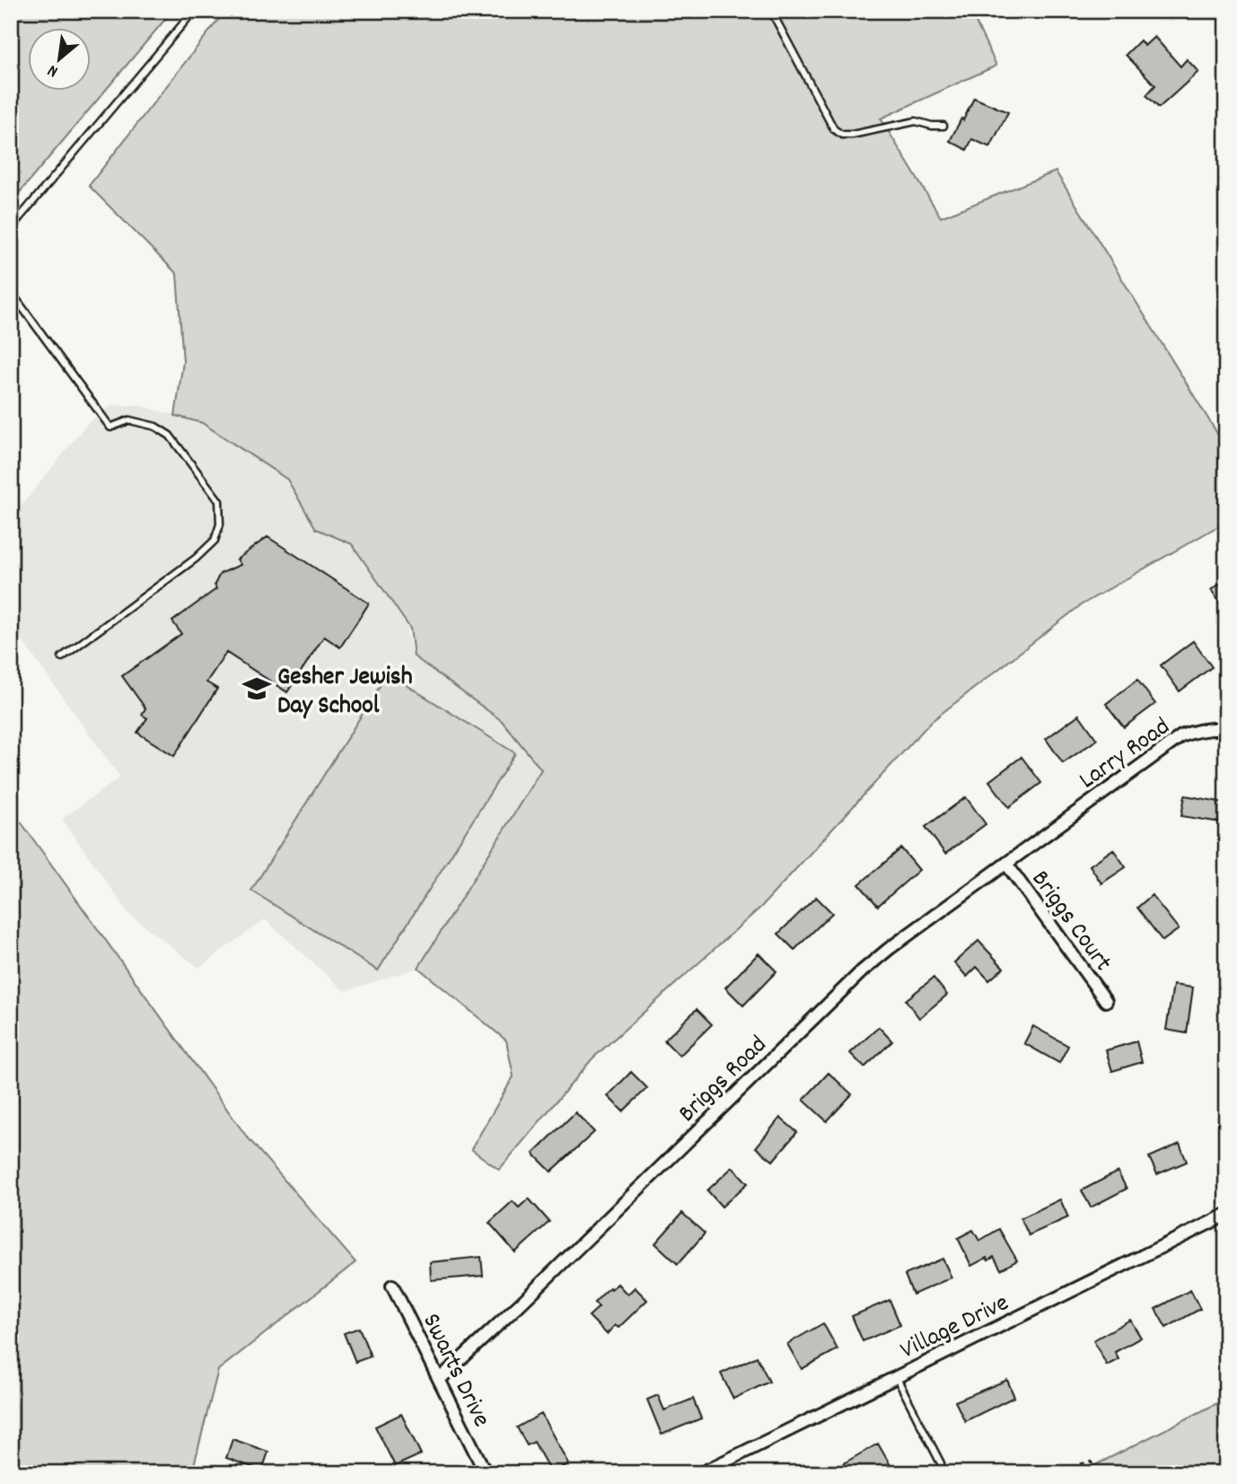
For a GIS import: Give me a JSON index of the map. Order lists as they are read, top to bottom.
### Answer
{
  "streets": {
    "street": [
      "Larry Road",
      "Briggs Court",
      "Briggs Road",
      "Village Drive",
      "Swarts Drive"
    ]
  },
  "crossings": [
    ["Larry Road", "Briggs Road"],
    ["Briggs Court", "Briggs Road"],
    ["Briggs Road", "Swarts Drive"]
  ],
  "places": {
    "school or university": ["Gesher Jewish Day School"]
  },
  "north": "bottom left"
}
